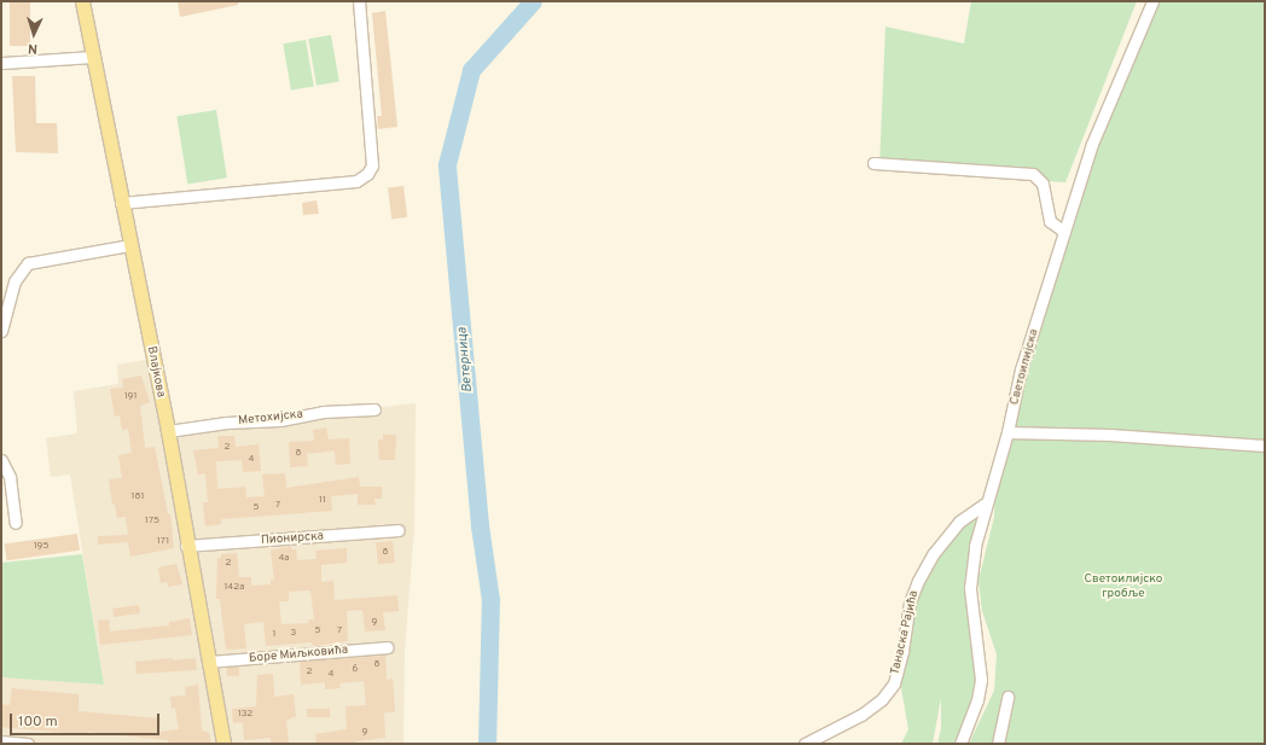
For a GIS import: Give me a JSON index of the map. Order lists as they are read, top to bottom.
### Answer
{
  "streets": {
    "main road": ["Влајкова"],
    "street": [
      "Светоилијска",
      "Метохијска",
      "Пионирска",
      "Танаска Рајића",
      "Боре Миљковића"
    ]
  },
  "crossings": [
    ["Светоилијска", "Танаска Рајића"],
    ["Влајкова", "Метохијска"],
    ["Влајкова", "Пионирска"],
    ["Влајкова", "Боре Миљковића"]
  ],
  "water": ["Ветерница"],
  "parks": ["Светоилијско гробље"],
  "house_numbers": [
    "191",
    "2",
    "8",
    "4",
    "181",
    "11",
    "7",
    "5",
    "175",
    "171",
    "195",
    "8",
    "4a",
    "2",
    "142a",
    "9",
    "5",
    "7",
    "3",
    "1",
    "8",
    "6",
    "2",
    "4",
    "132",
    "9"
  ],
  "scale_bar": "100 m",
  "north": "bottom"
}
